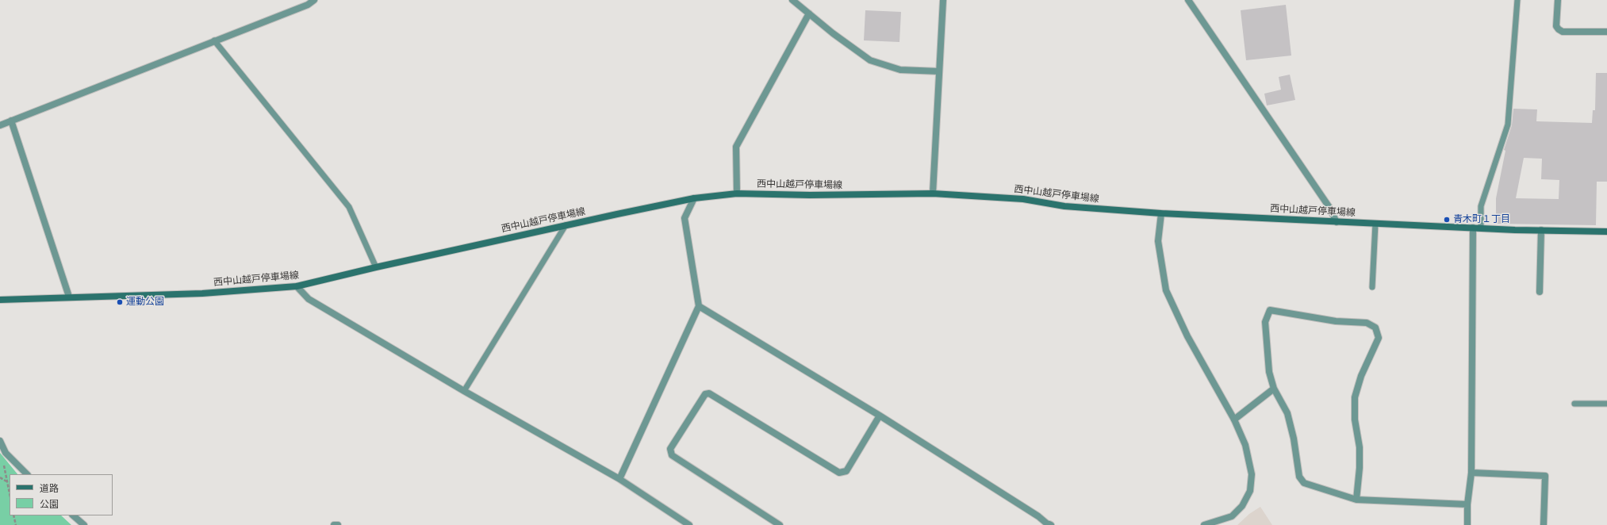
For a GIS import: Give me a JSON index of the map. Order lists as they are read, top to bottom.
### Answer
{
  "streets": {
    "main road": ["西中山越戸停車場線"]
  },
  "places": ["青木町１丁目", "運動公園"],
  "legend": ["道路", "公園"]
}
